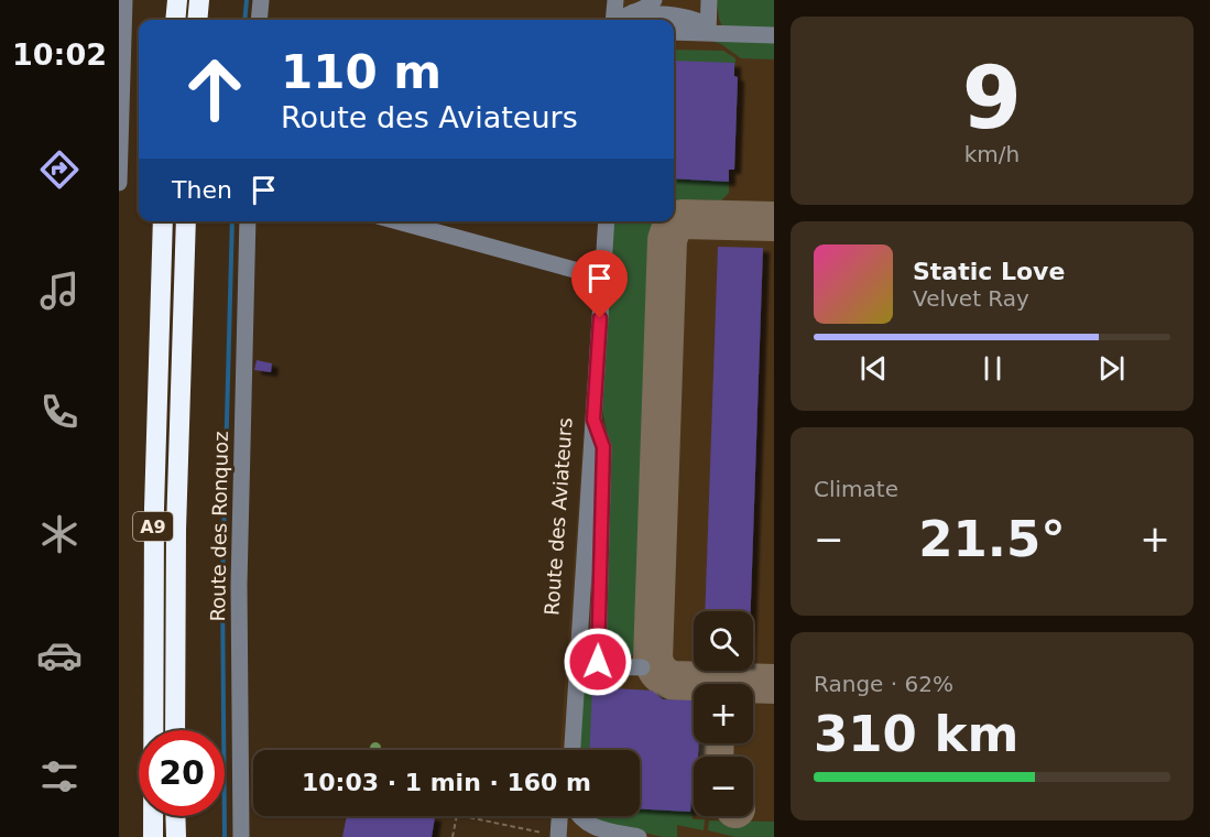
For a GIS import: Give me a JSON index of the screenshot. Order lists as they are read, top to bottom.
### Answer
{
  "streets": {
    "highway": ["A9"],
    "street": ["Route des Aviateurs", "Route des Ronquoz"]
  },
  "page": {
    "tabs": "10:02",
    "tile": [
      ["9", "km/h"],
      "Climate",
      ["Range · 62%", "310 km"]
    ],
    "turn": ["110 m", "Route des Aviateurs"],
    "then": "Then",
    "song": ["Static Love", "Velvet Ray"],
    "heat": ["−", "21.5°", "+"],
    "map_buttons": ["+", "−"],
    "limit": "20",
    "trip": "10:03 · 1 min · 160 m"
  }
}
